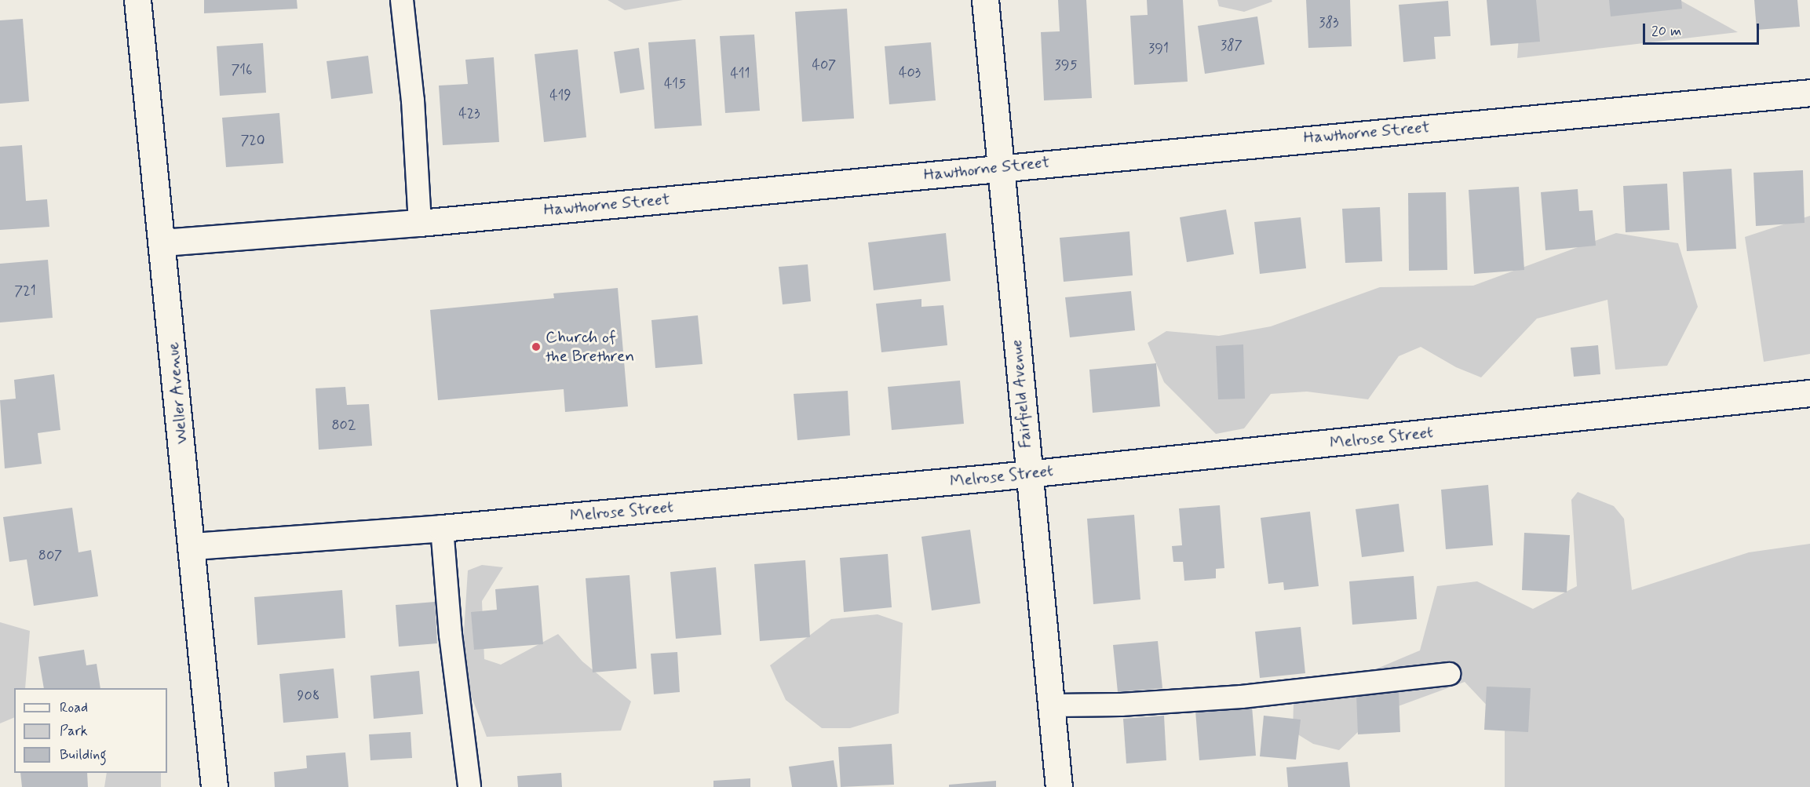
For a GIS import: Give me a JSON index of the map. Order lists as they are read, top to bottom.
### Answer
{
  "streets": {
    "street": [
      "Hawthorne Street",
      "Weller Avenue",
      "Fairfield Avenue",
      "Melrose Street"
    ]
  },
  "crossings": [
    ["Hawthorne Street", "Weller Avenue"],
    ["Hawthorne Street", "Fairfield Avenue"],
    ["Weller Avenue", "Melrose Street"],
    ["Fairfield Avenue", "Melrose Street"]
  ],
  "places": ["Church of the Brethren"],
  "house_numbers": [
    "383",
    "387",
    "391",
    "407",
    "395",
    "716",
    "403",
    "411",
    "415",
    "419",
    "423",
    "720",
    "721",
    "802",
    "807",
    "908"
  ],
  "legend": ["Road", "Park", "Building"],
  "scale_bar": "20 m"
}
